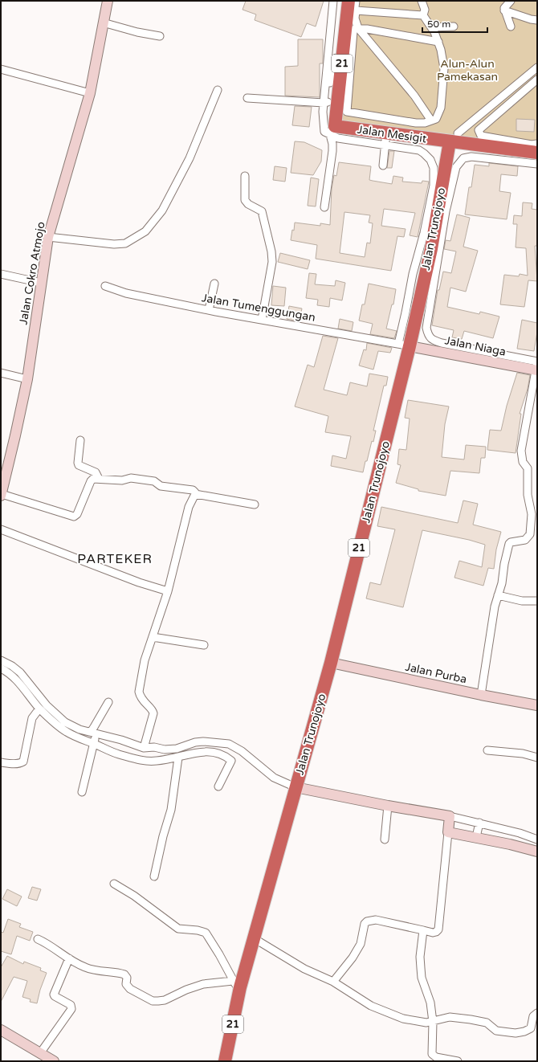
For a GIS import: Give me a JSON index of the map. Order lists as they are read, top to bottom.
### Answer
{
  "streets": {
    "highway": ["21", "Jalan Mesigit", "Jalan Trunojoyo"],
    "street": [
      "Jalan Cokro Atmojo",
      "Jalan Tumenggungan",
      "Jalan Niaga",
      "Jalan Purba"
    ]
  },
  "crossings": [
    ["21", "Jalan Mesigit"],
    ["21", "Jalan Trunojoyo"],
    ["Jalan Mesigit", "Jalan Trunojoyo"],
    ["Jalan Trunojoyo", "Jalan Tumenggungan"],
    ["Jalan Trunojoyo", "Jalan Niaga"],
    ["Jalan Trunojoyo", "Jalan Purba"],
    ["Jalan Tumenggungan", "Jalan Niaga"]
  ],
  "districts": ["PARTEKER"],
  "parks": ["Alun-Alun Pamekasan"],
  "scale_bar": "50 m"
}
